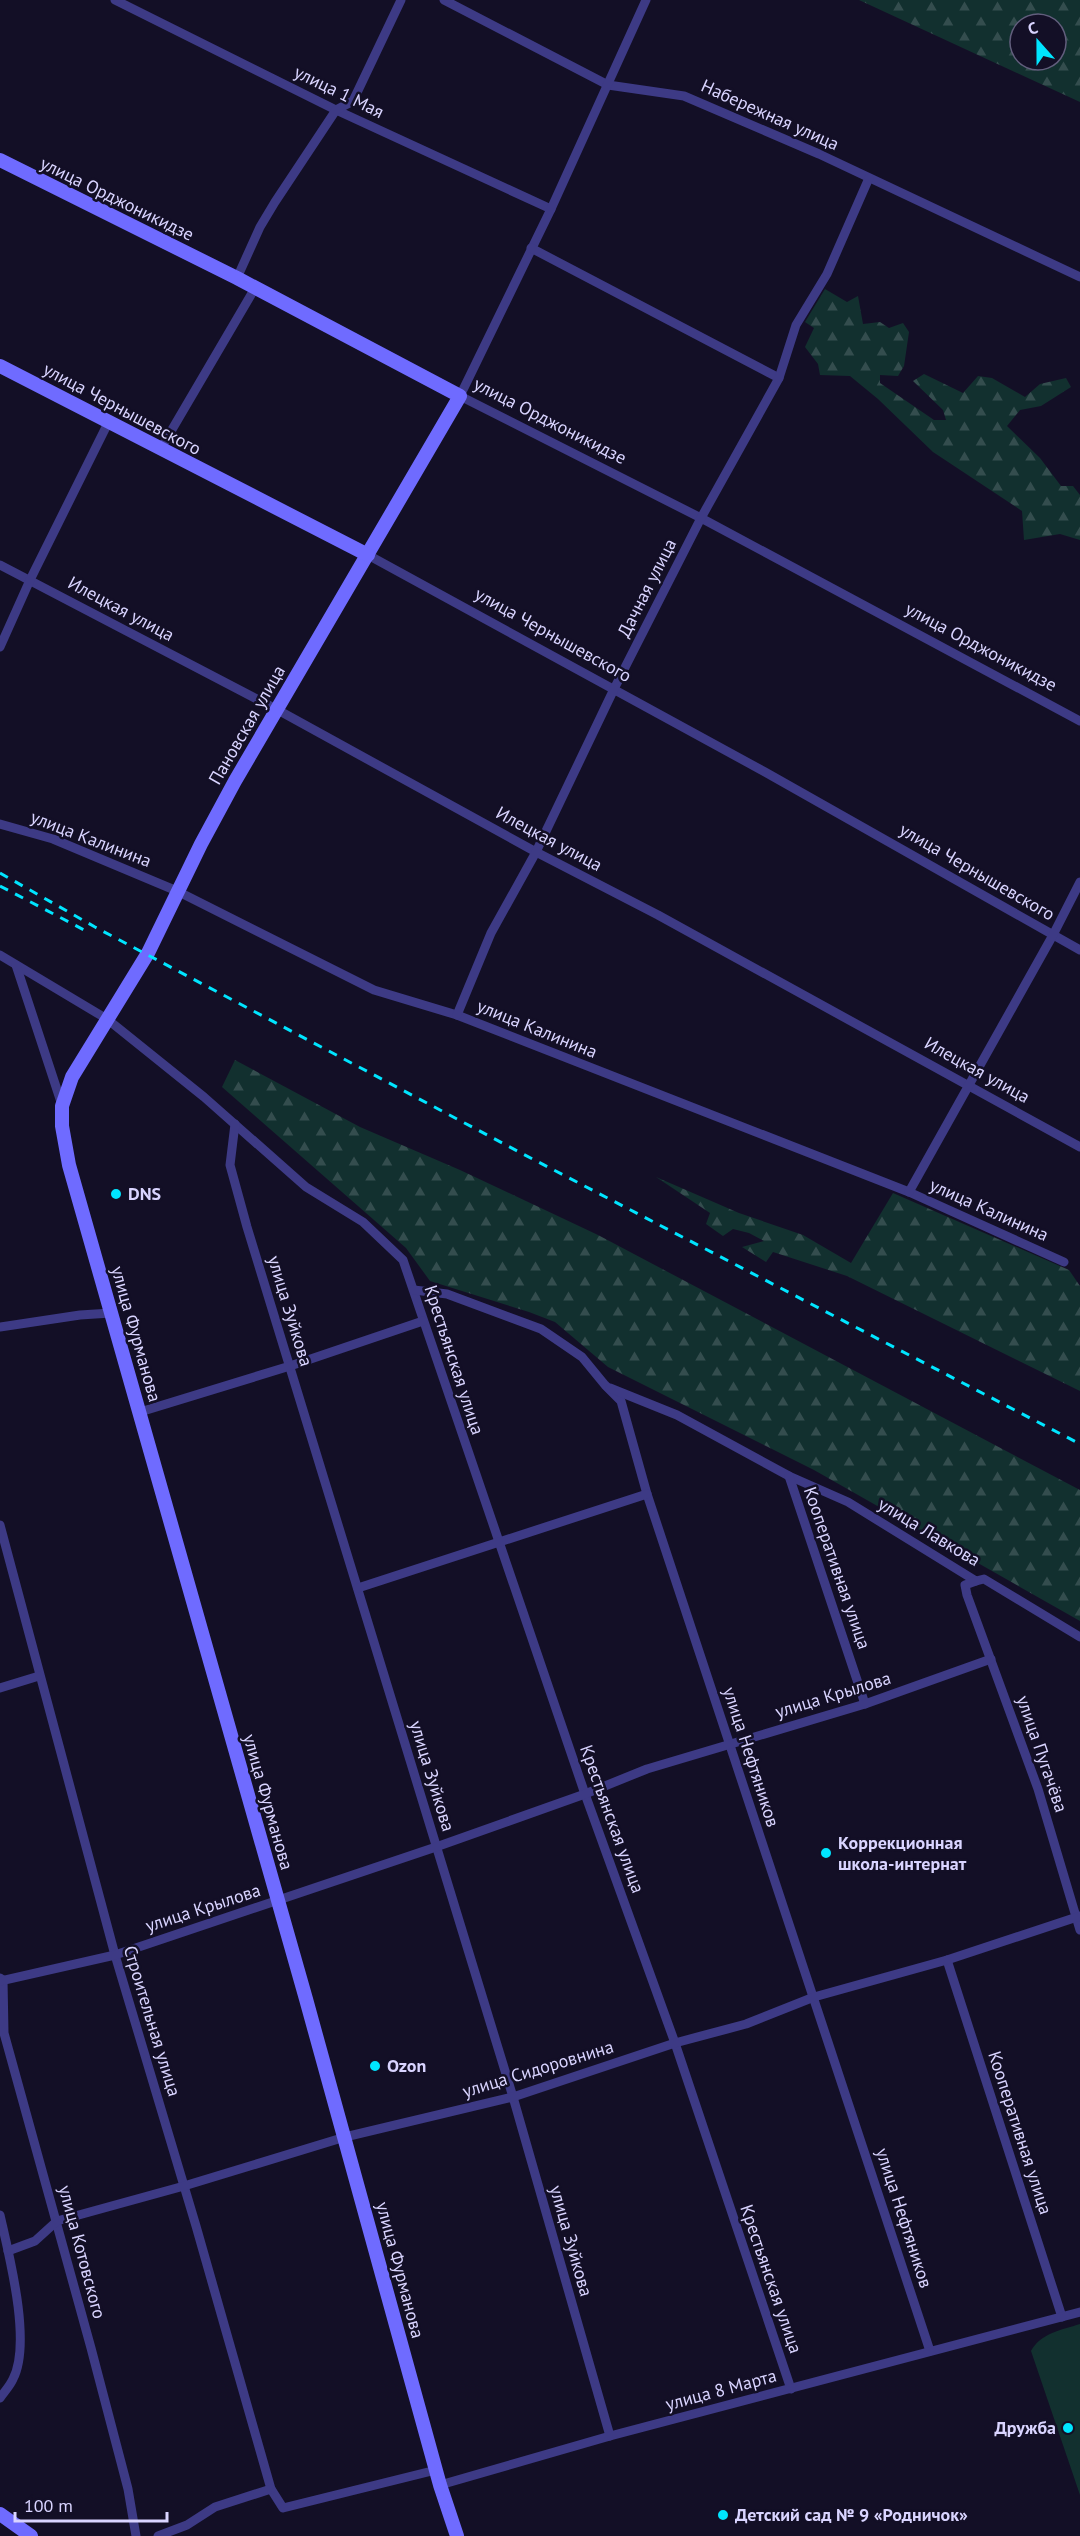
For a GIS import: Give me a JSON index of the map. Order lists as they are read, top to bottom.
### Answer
{
  "streets": {
    "main road": [
      "улица Орджоникидзе",
      "улица Чернышевского",
      "Пановская улица",
      "улица Фурманова"
    ],
    "street": [
      "улица 1 Мая",
      "Набережная улица",
      "Дачная улица",
      "Илецкая улица",
      "улица Калинина",
      "улица Зуйкова",
      "Крестьянская улица",
      "улица Лавкова",
      "Кооперативная улица",
      "улица Крылова",
      "улица Пугачёва",
      "улица Нефтяников",
      "Строительная улица",
      "улица Сидоровнина",
      "улица Котовского",
      "улица 8 Марта"
    ]
  },
  "crossings": [
    ["Набережная улица", "Дачная улица"],
    ["улица Орджоникидзе", "Дачная улица"],
    ["улица Орджоникидзе", "Пановская улица"],
    ["улица Чернышевского", "Дачная улица"],
    ["улица Чернышевского", "Пановская улица"],
    ["Дачная улица", "Илецкая улица"],
    ["Дачная улица", "улица Калинина"],
    ["Илецкая улица", "Пановская улица"],
    ["Пановская улица", "улица Калинина"],
    ["Пановская улица", "улица Фурманова"],
    ["улица Зуйкова", "Крестьянская улица"],
    ["улица Зуйкова", "улица Крылова"],
    ["улица Зуйкова", "улица Сидоровнина"],
    ["улица Зуйкова", "улица 8 Марта"],
    ["улица Фурманова", "улица Крылова"],
    ["улица Фурманова", "улица Сидоровнина"],
    ["улица Фурманова", "улица 8 Марта"],
    ["Крестьянская улица", "улица Крылова"],
    ["Крестьянская улица", "улица Нефтяников"],
    ["Крестьянская улица", "улица Сидоровнина"],
    ["Крестьянская улица", "улица 8 Марта"],
    ["улица Лавкова", "Кооперативная улица"],
    ["улица Лавкова", "улица Пугачёва"],
    ["улица Лавкова", "улица Нефтяников"],
    ["Кооперативная улица", "улица Крылова"],
    ["Кооперативная улица", "улица Сидоровнина"],
    ["Кооперативная улица", "улица 8 Марта"],
    ["улица Крылова", "улица Пугачёва"],
    ["улица Крылова", "улица Нефтяников"],
    ["улица Крылова", "Строительная улица"],
    ["улица Крылова", "улица Котовского"],
    ["улица Пугачёва", "улица Сидоровнина"],
    ["улица Нефтяников", "улица Сидоровнина"],
    ["улица Нефтяников", "улица 8 Марта"],
    ["Строительная улица", "улица Сидоровнина"],
    ["улица Сидоровнина", "улица Котовского"]
  ],
  "places": [
    "DNS",
    "Коррекционная школа-интернат",
    "Ozon",
    "Дружба",
    "Детский сад № 9 «Родничок»"
  ],
  "scale_bar": "100 m",
  "north": "top"
}
